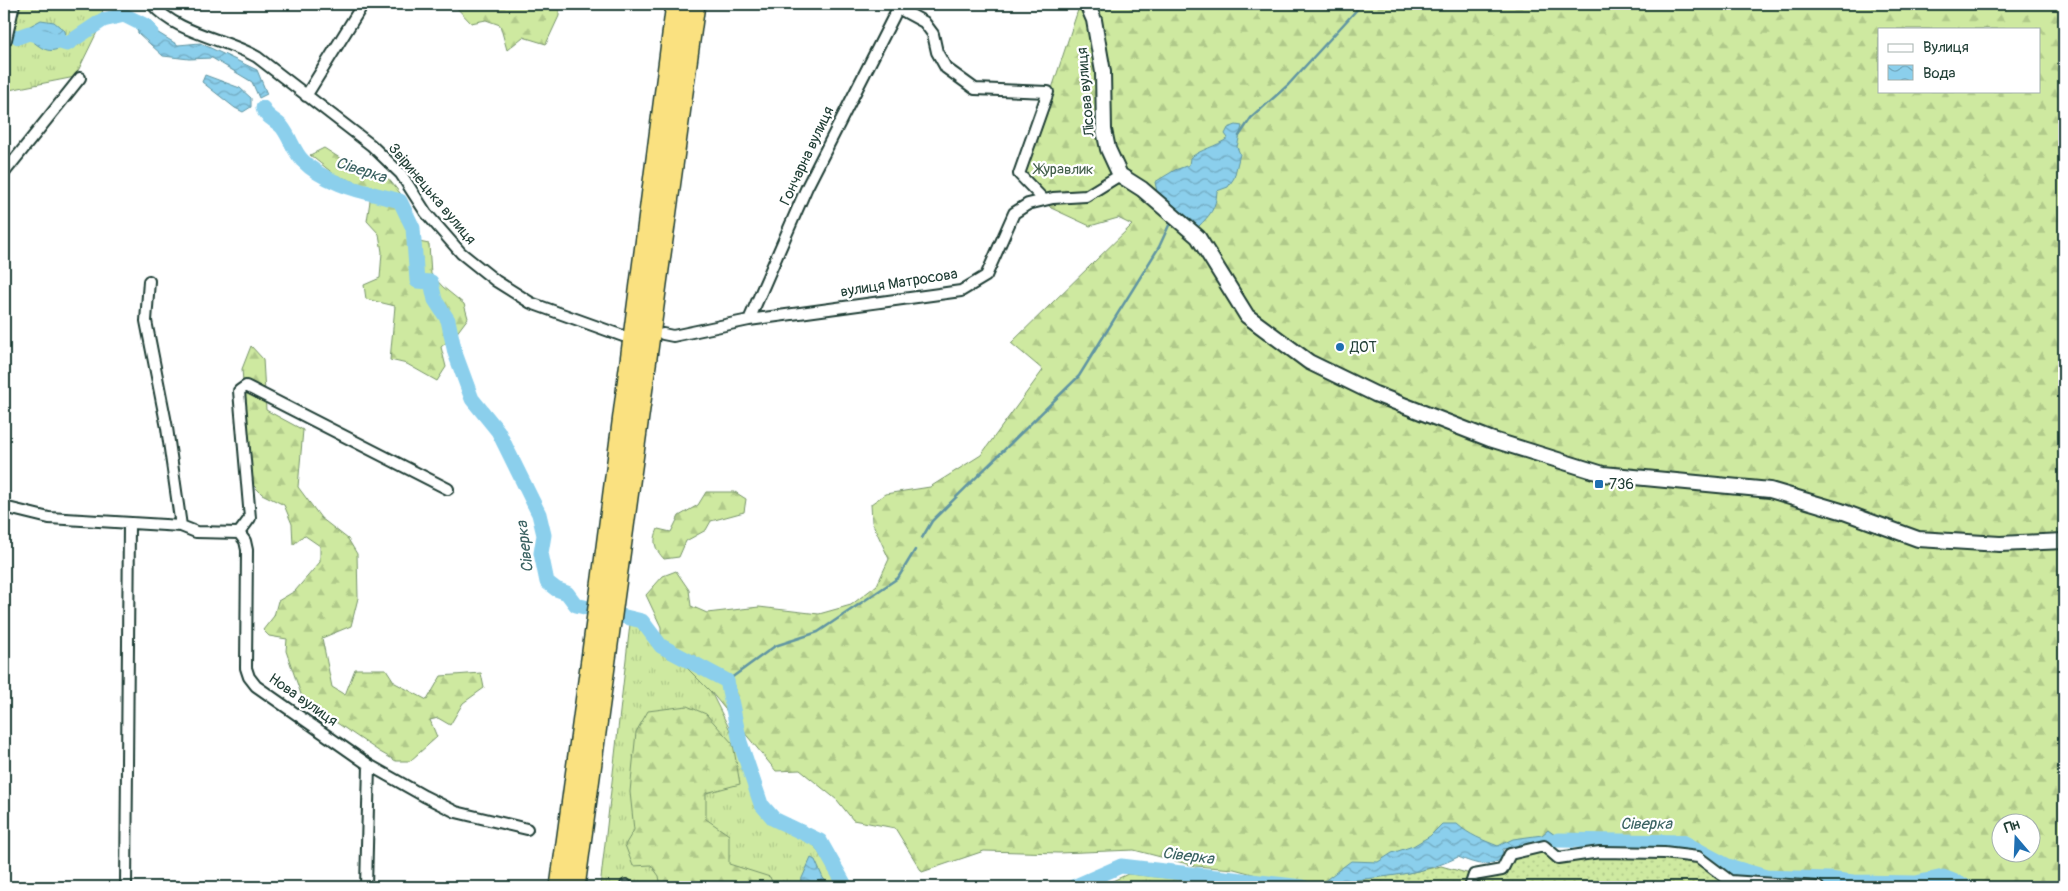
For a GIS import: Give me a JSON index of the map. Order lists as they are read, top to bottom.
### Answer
{
  "streets": {
    "street": [
      "Лісова вулиця",
      "Гончарна вулиця",
      "Звіринецька вулиця",
      "вулиця Матросова",
      "Нова вулиця"
    ]
  },
  "crossings": [
    ["Лісова вулиця", "вулиця Матросова"],
    ["Гончарна вулиця", "вулиця Матросова"]
  ],
  "water": ["Сіверка"],
  "parks": ["Журавлик"],
  "places": {
    "other": ["ДОТ"],
    "transit": ["736"]
  },
  "legend": ["Вулиця", "Вода"],
  "north": "top"
}
